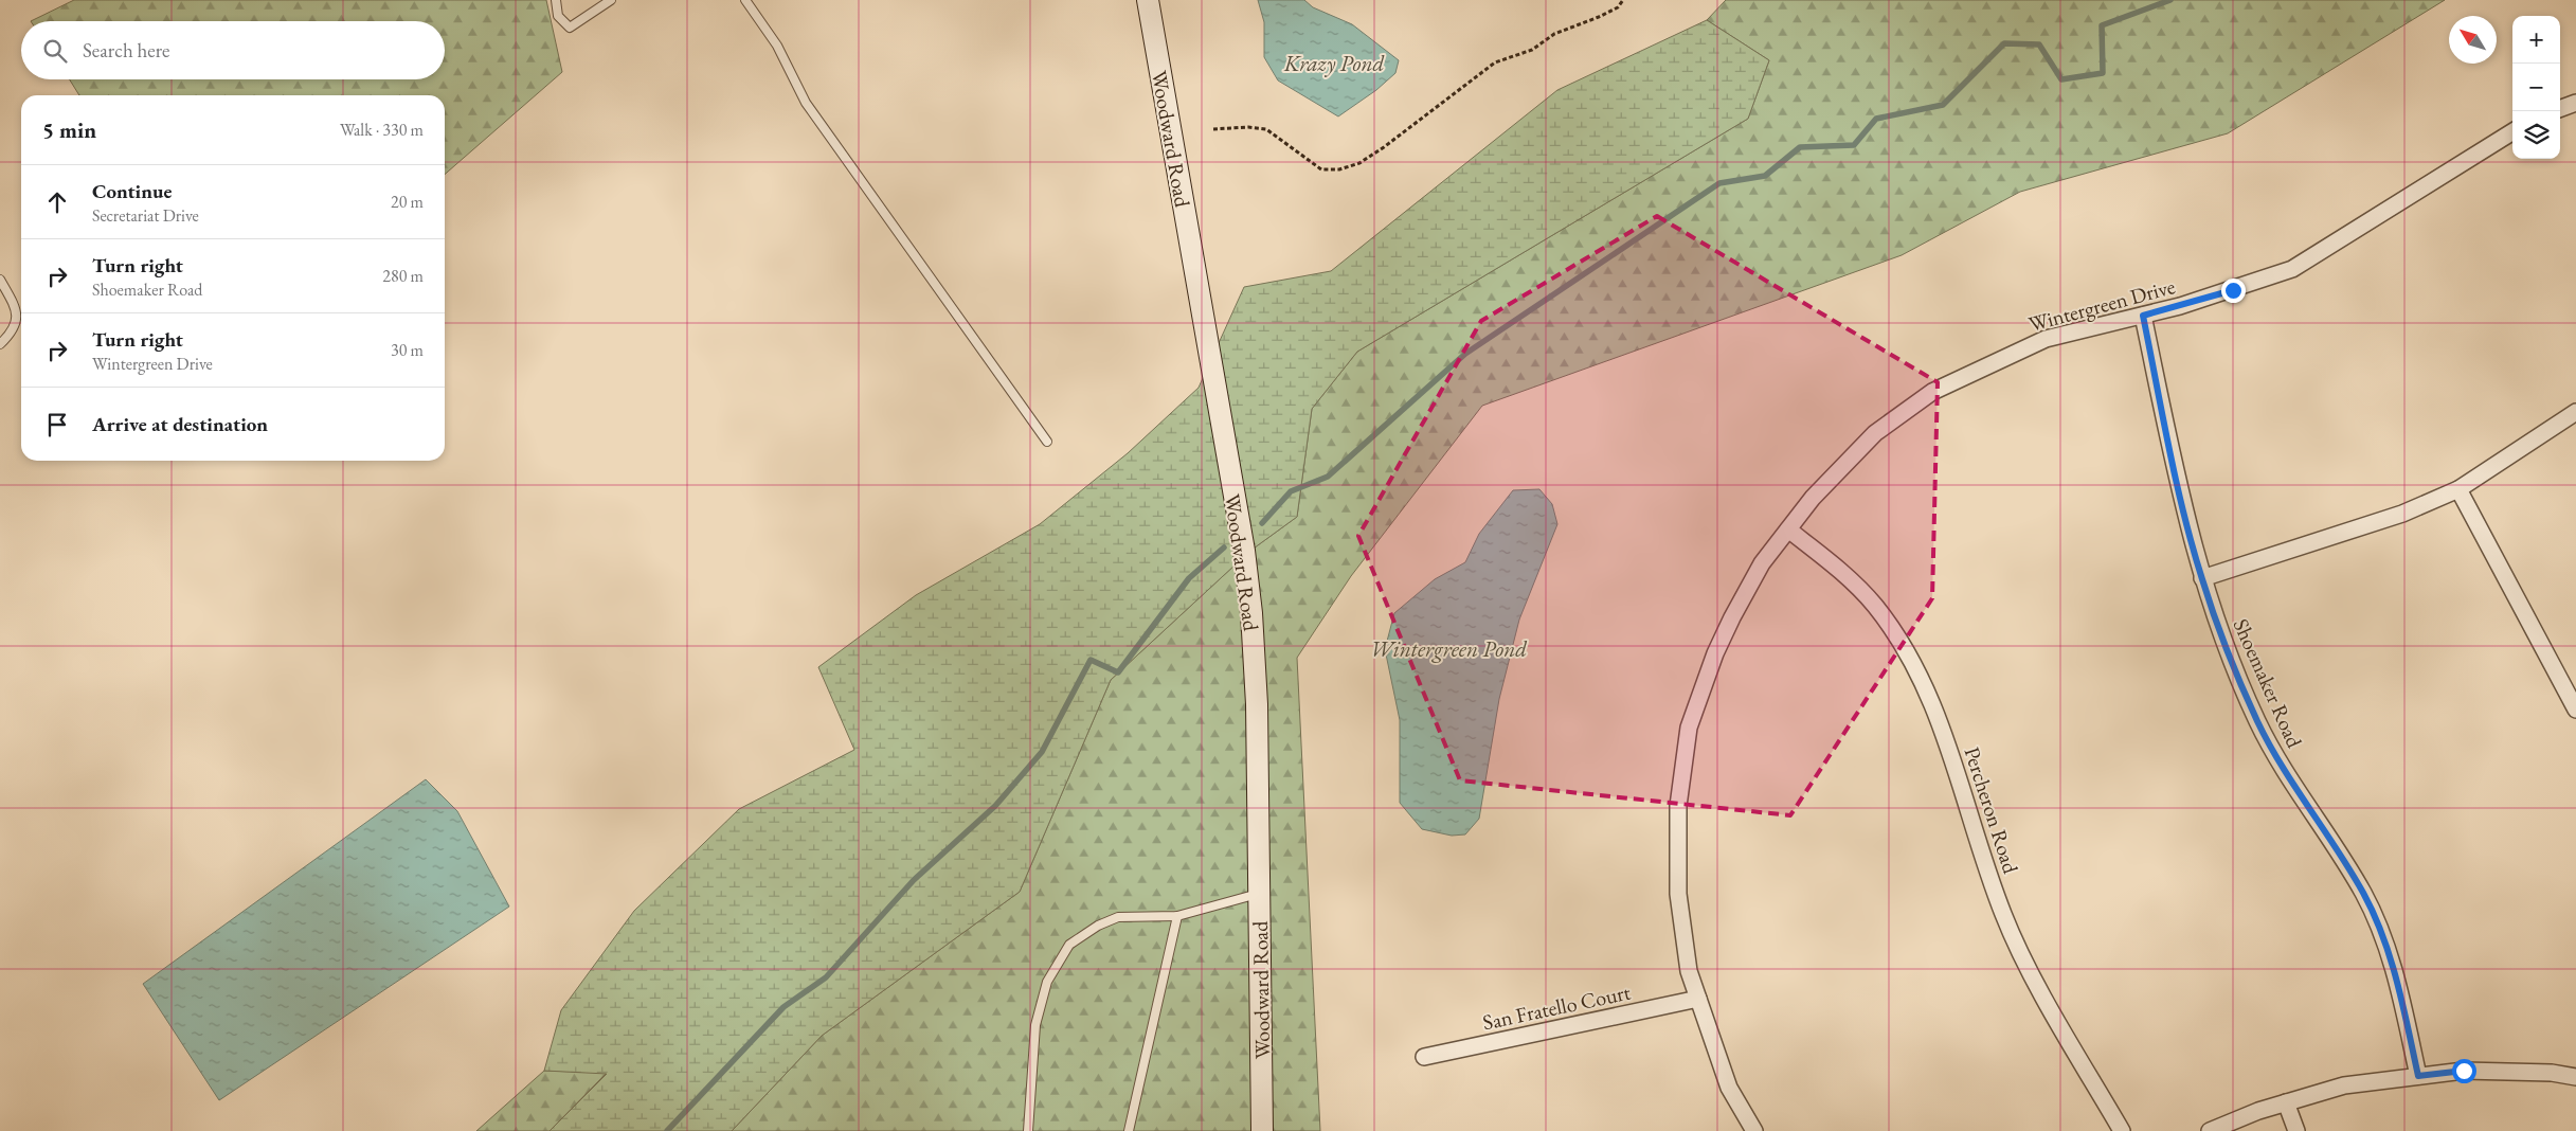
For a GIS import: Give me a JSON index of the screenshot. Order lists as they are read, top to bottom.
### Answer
{
  "streets": {
    "street": [
      "Woodward Road",
      "Wintergreen Drive",
      "Shoemaker Road",
      "Percheron Road",
      "San Fratello Court"
    ]
  },
  "crossings": [
    ["Wintergreen Drive", "Shoemaker Road"],
    ["Wintergreen Drive", "Percheron Road"],
    ["Wintergreen Drive", "San Fratello Court"]
  ],
  "water": ["Krazy Pond", "Wintergreen Pond"],
  "north": "top left",
  "page": {
    "map_buttons": ["+", "−"],
    "search": "Search here",
    "heading": ["5 min", "Walk · 330 m"],
    "list": [
      ["Continue", "Secretariat Drive", "20 m"],
      ["Turn right", "Shoemaker Road", "280 m"],
      ["Turn right", "Wintergreen Drive", "30 m"],
      "Arrive at destination"
    ]
  }
}
